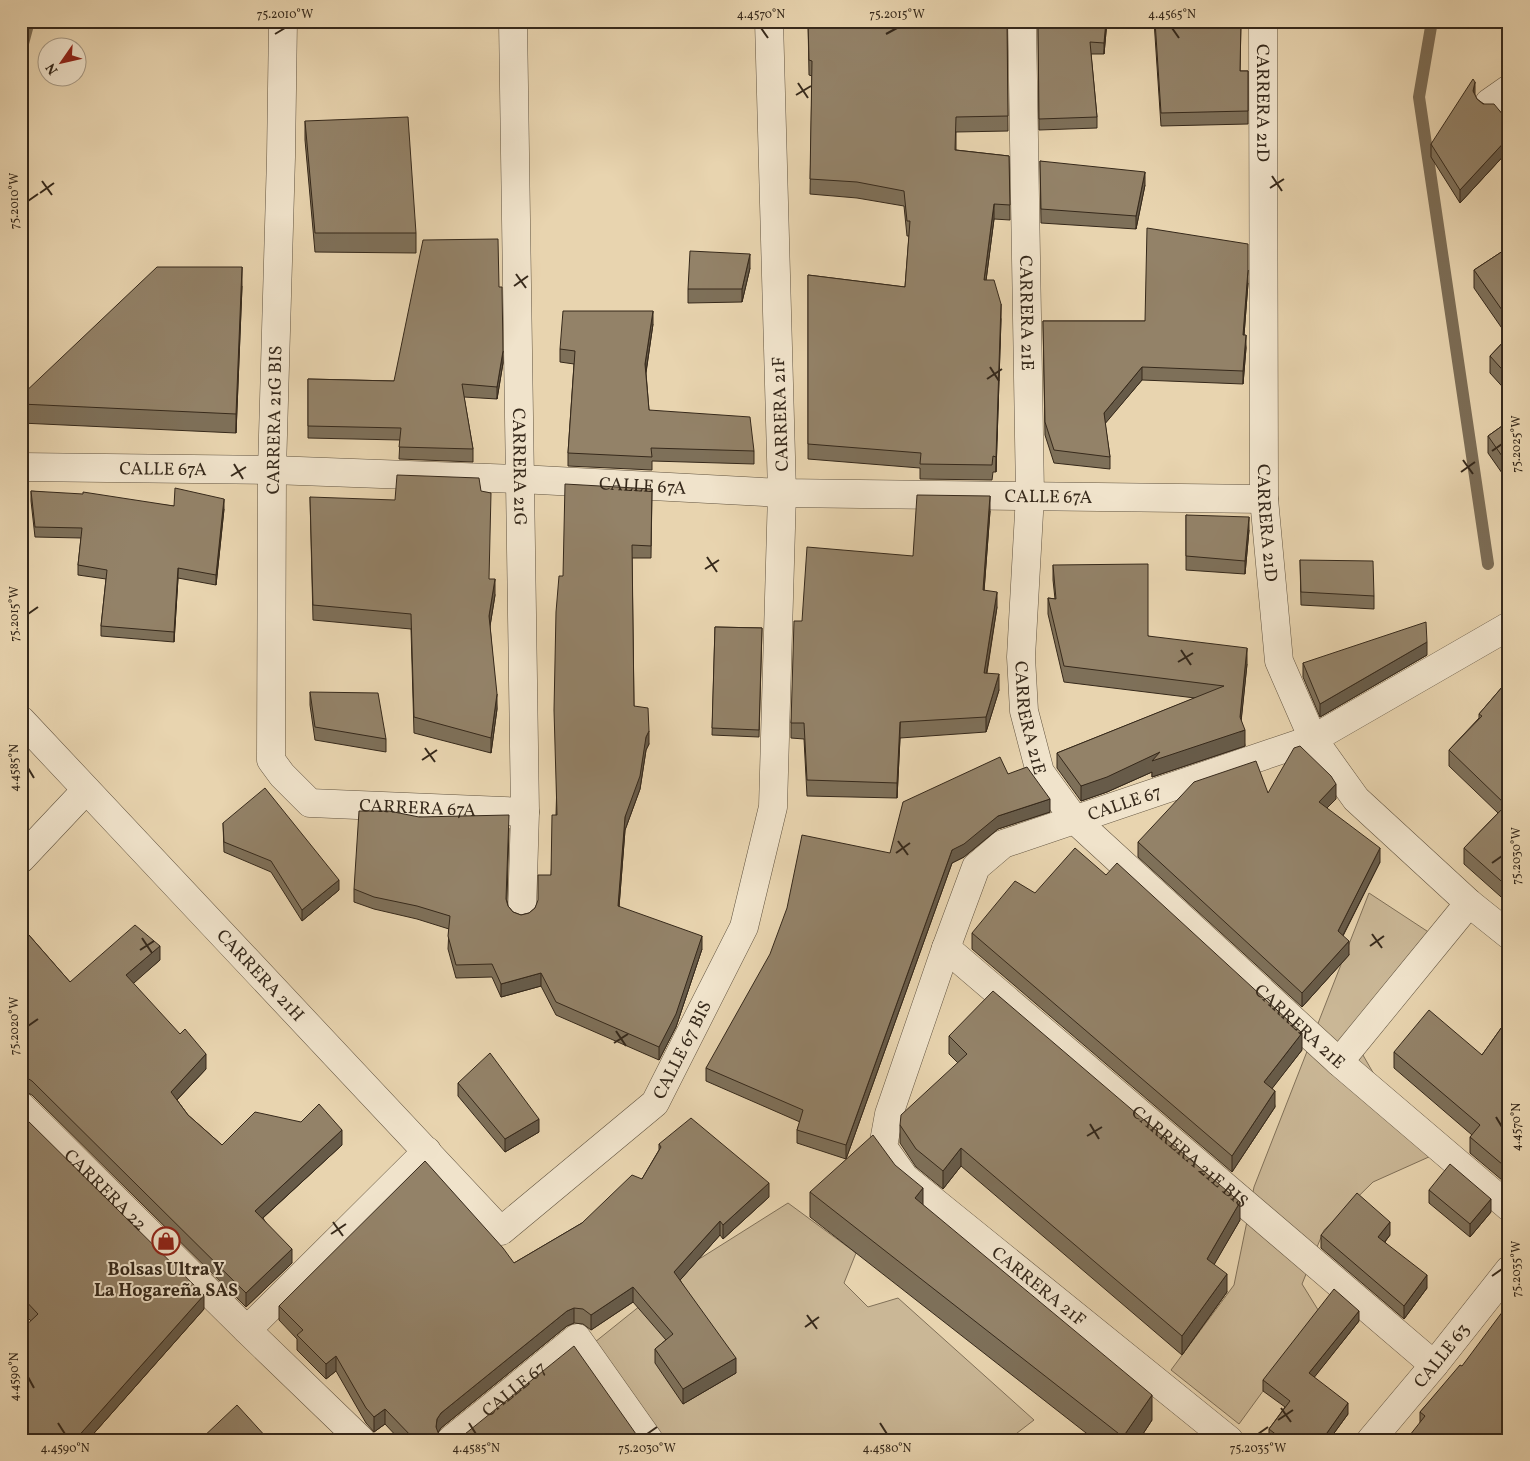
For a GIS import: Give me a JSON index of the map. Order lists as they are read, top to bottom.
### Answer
{
  "streets": {
    "street": [
      "CARRERA 21D",
      "CARRERA 21E",
      "CARRERA 21F",
      "CARRERA 21G BIS",
      "CARRERA 21G",
      "CALLE 67A",
      "CALLE 67",
      "CARRERA 67A",
      "CARRERA 21H",
      "CALLE 67 BIS",
      "CARRERA 21E BIS",
      "CARRERA 22",
      "CALLE 63"
    ]
  },
  "crossings": [
    ["CARRERA 21D", "CALLE 67A"],
    ["CARRERA 21D", "CALLE 67"],
    ["CARRERA 21E", "CALLE 67A"],
    ["CARRERA 21E", "CALLE 67"],
    ["CARRERA 21F", "CALLE 67A"],
    ["CARRERA 21F", "CALLE 67"],
    ["CARRERA 21F", "CALLE 67 BIS"],
    ["CARRERA 21G BIS", "CALLE 67A"],
    ["CARRERA 21G BIS", "CARRERA 67A"],
    ["CARRERA 21G", "CALLE 67A"],
    ["CARRERA 21G", "CARRERA 67A"],
    ["CALLE 67", "CARRERA 21E BIS"],
    ["CARRERA 21H", "CALLE 67 BIS"],
    ["CARRERA 21E BIS", "CALLE 63"]
  ],
  "places": {
    "shop": ["Bolsas Ultra Y La Hogareña SAS"]
  },
  "north": "bottom left",
  "coordinates": [
    "75.2010°W",
    "4.4570°N",
    "75.2015°W",
    "4.4565°N",
    "75.2025°W",
    "4.4585°N",
    "75.2030°W",
    "75.2020°W",
    "75.2035°W",
    "4.4590°N",
    "4.4580°N"
  ]
}
